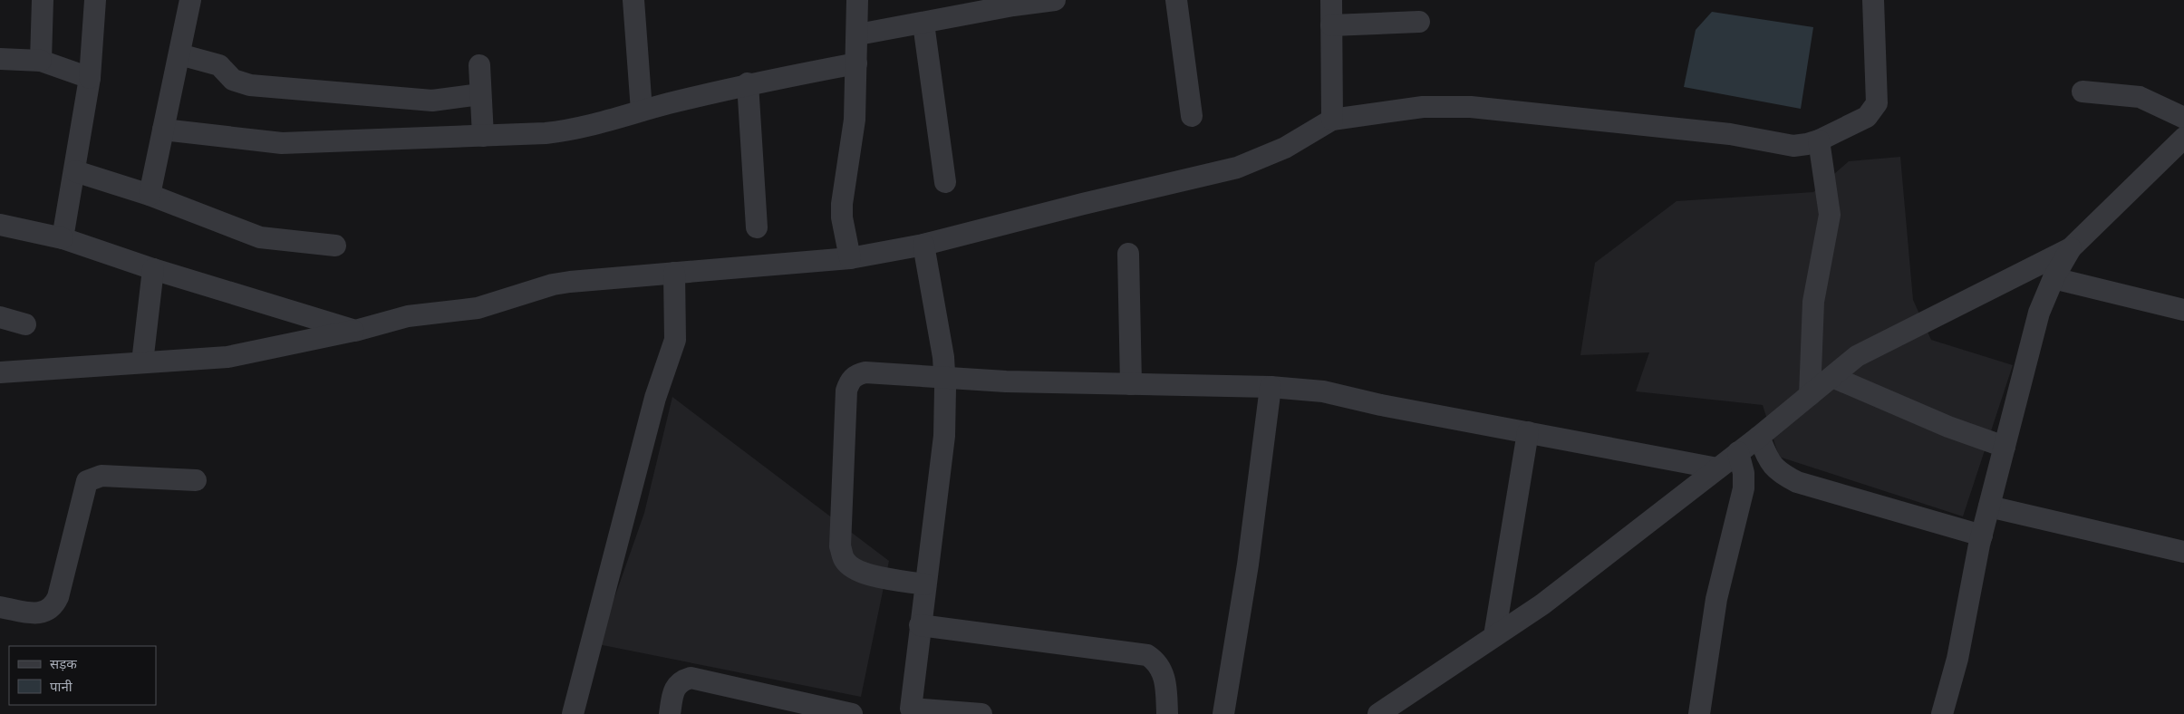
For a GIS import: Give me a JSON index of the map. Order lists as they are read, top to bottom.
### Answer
{
  "legend": ["सड़क", "पानी"]
}
